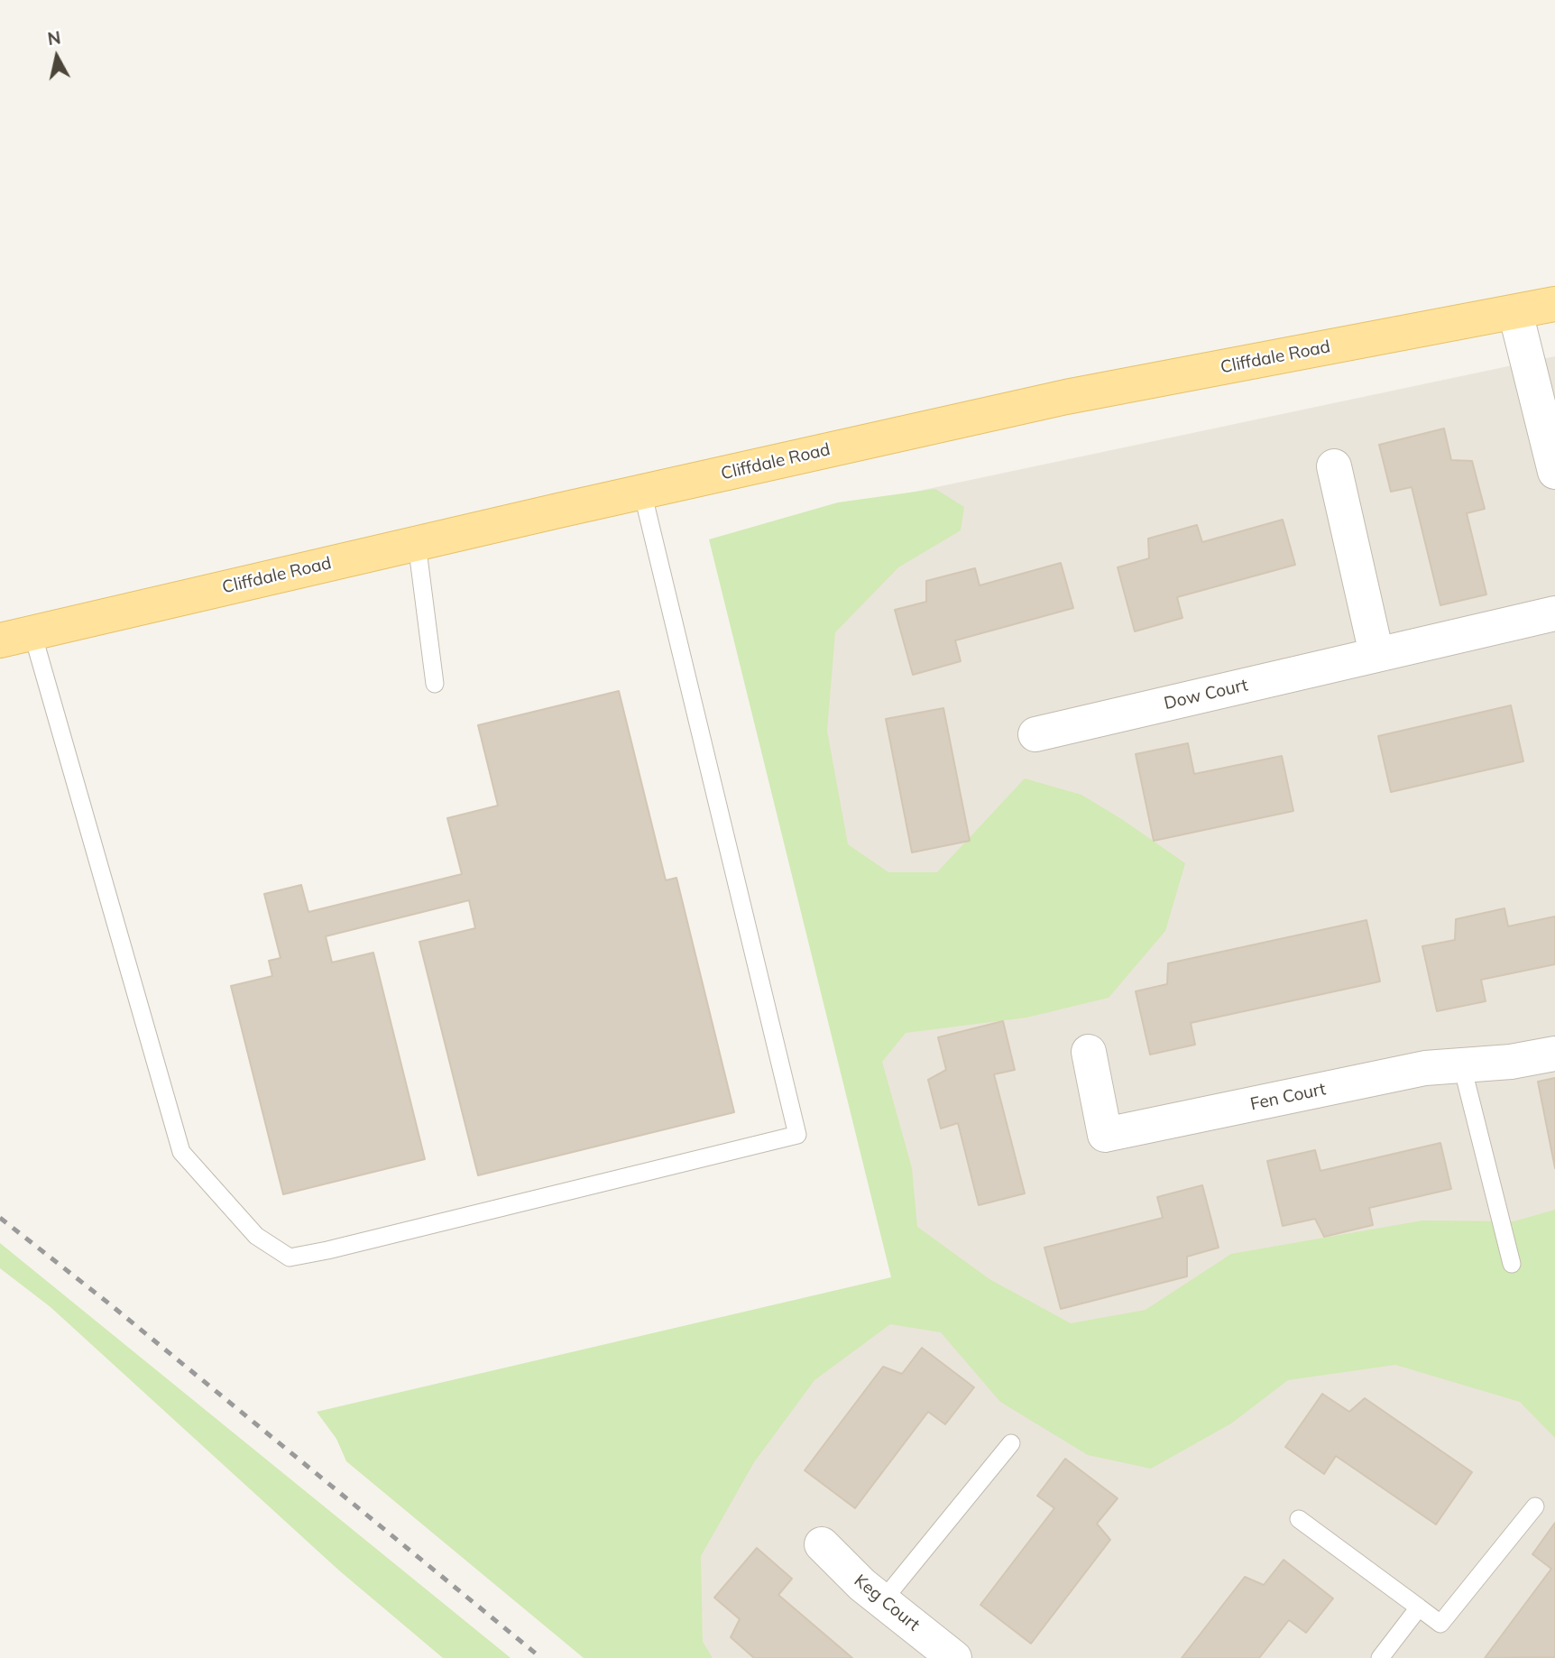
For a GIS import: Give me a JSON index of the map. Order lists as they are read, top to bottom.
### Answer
{
  "streets": {
    "main road": ["Cliffdale Road"],
    "street": ["Dow Court", "Fen Court", "Keg Court"]
  },
  "north": "top"
}
